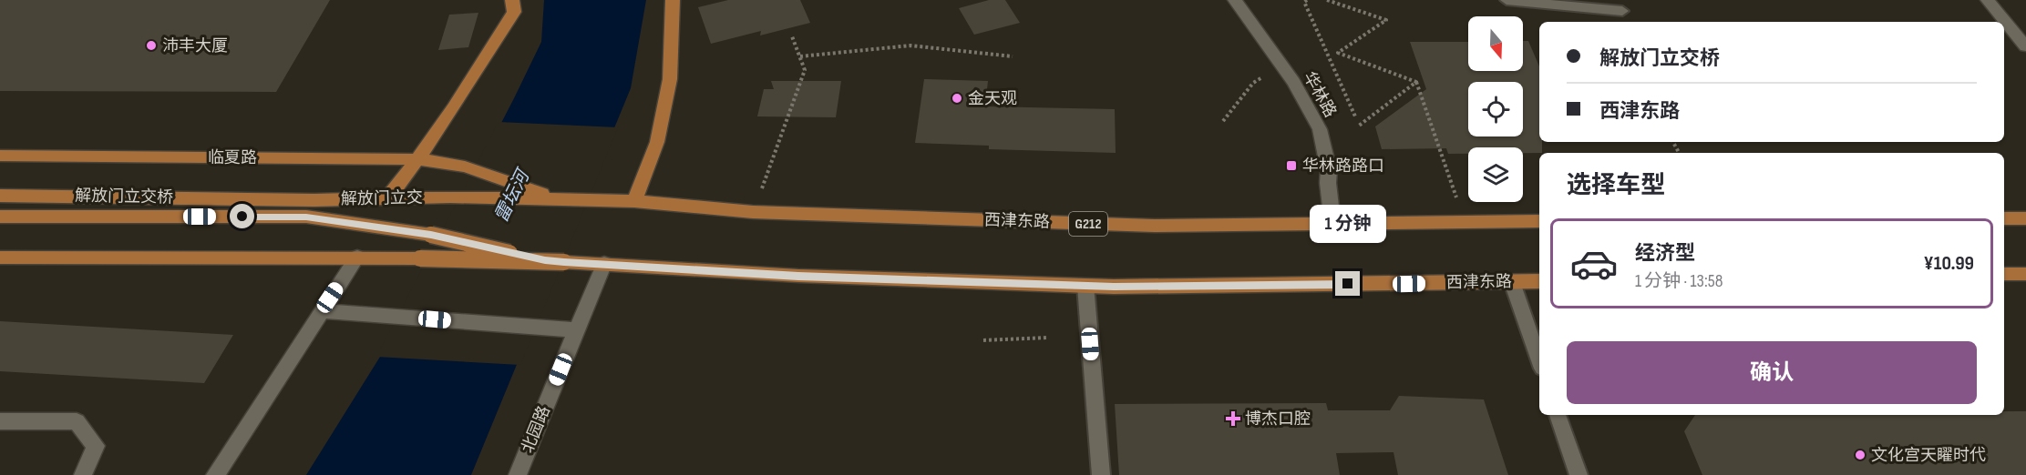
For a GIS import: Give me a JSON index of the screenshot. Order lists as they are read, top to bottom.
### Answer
{
  "streets": {
    "main road": [
      "临夏路",
      "解放门立交桥",
      "解放门立交",
      "西津东路",
      "G212"
    ],
    "street": ["华林路", "北园路"]
  },
  "crossings": [
    ["华林路", "西津东路"],
    ["临夏路", "解放门立交"],
    ["临夏路", "西津东路"],
    ["解放门立交桥", "解放门立交"],
    ["解放门立交", "西津东路"],
    ["西津东路", "北园路"]
  ],
  "water": ["雷坛河"],
  "places": {
    "other": ["沛丰大厦", "金天观", "文化宫天矅时代"],
    "transit": ["华林路路口"],
    "health": ["博杰口腔"]
  },
  "north": "bottom",
  "page": {
    "banner": ["解放门立交桥", "西津东路"],
    "heading": "选择车型",
    "bubble": "1 分钟",
    "list": [
      {
        "name": "经济型",
        "note": "1 分钟 · 13:58",
        "value": "¥10.99"
      }
    ],
    "buttons": "确认"
  }
}
